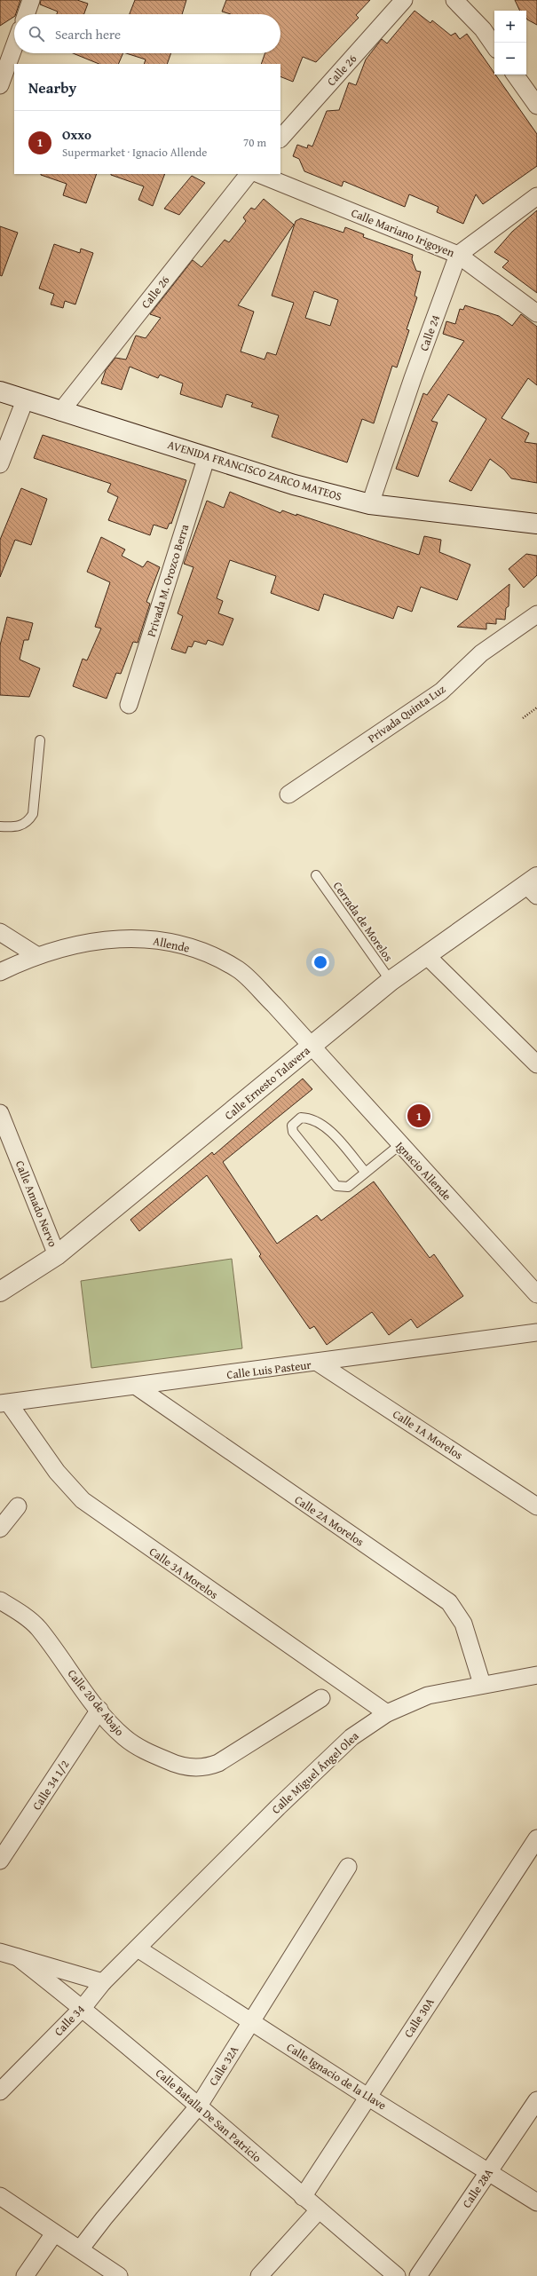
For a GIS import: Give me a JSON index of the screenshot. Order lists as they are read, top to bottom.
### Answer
{
  "streets": {
    "street": [
      "Calle 26",
      "Calle Mariano Irigoyen",
      "Calle 24",
      "AVENIDA FRANCISCO ZARCO MATEOS",
      "Privada M. Orozco Berra",
      "Privada Quinta Luz",
      "Allende",
      "Calle Ernesto Talavera",
      "Ignacio Allende",
      "Calle Amado Nervo",
      "Calle Luis Pasteur",
      "Calle 1A Morelos",
      "Calle 2A Morelos",
      "Calle 3A Morelos",
      "Calle 20 de Abajo",
      "Calle Miguel Ángel Olea",
      "Calle 34 1/2",
      "Calle 30A",
      "Calle 34",
      "Calle 32A",
      "Calle Ignacio de la Llave",
      "Calle Batalla De San Patricio",
      "Calle 28A"
    ],
    "lane": ["Cerrada de Morelos"]
  },
  "crossings": [
    ["Calle 26", "AVENIDA FRANCISCO ZARCO MATEOS"],
    ["Calle Mariano Irigoyen", "Calle 24"],
    ["Calle 24", "AVENIDA FRANCISCO ZARCO MATEOS"],
    ["AVENIDA FRANCISCO ZARCO MATEOS", "Privada M. Orozco Berra"],
    ["Cerrada de Morelos", "Calle Ernesto Talavera"],
    ["Allende", "Calle Ernesto Talavera"],
    ["Allende", "Ignacio Allende"],
    ["Calle Ernesto Talavera", "Ignacio Allende"],
    ["Calle Ernesto Talavera", "Calle Amado Nervo"],
    ["Calle Luis Pasteur", "Calle 1A Morelos"],
    ["Calle Luis Pasteur", "Calle 2A Morelos"],
    ["Calle Luis Pasteur", "Calle 3A Morelos"],
    ["Calle 2A Morelos", "Calle Miguel Ángel Olea"],
    ["Calle 3A Morelos", "Calle Miguel Ángel Olea"],
    ["Calle 20 de Abajo", "Calle 34 1/2"],
    ["Calle Miguel Ángel Olea", "Calle 34"],
    ["Calle Miguel Ángel Olea", "Calle Ignacio de la Llave"],
    ["Calle 30A", "Calle Ignacio de la Llave"],
    ["Calle 30A", "Calle Batalla De San Patricio"],
    ["Calle 34", "Calle Ignacio de la Llave"],
    ["Calle 34", "Calle Batalla De San Patricio"],
    ["Calle 32A", "Calle Ignacio de la Llave"],
    ["Calle 32A", "Calle Batalla De San Patricio"],
    ["Calle Ignacio de la Llave", "Calle 28A"]
  ],
  "page": {
    "map_buttons": ["+", "−"],
    "search": "Search here",
    "heading": "Nearby",
    "list": [
      {
        "mark": "1",
        "name": "Oxxo",
        "note": "Supermarket · Ignacio Allende",
        "value": "70 m"
      }
    ],
    "pins": "1"
  }
}
